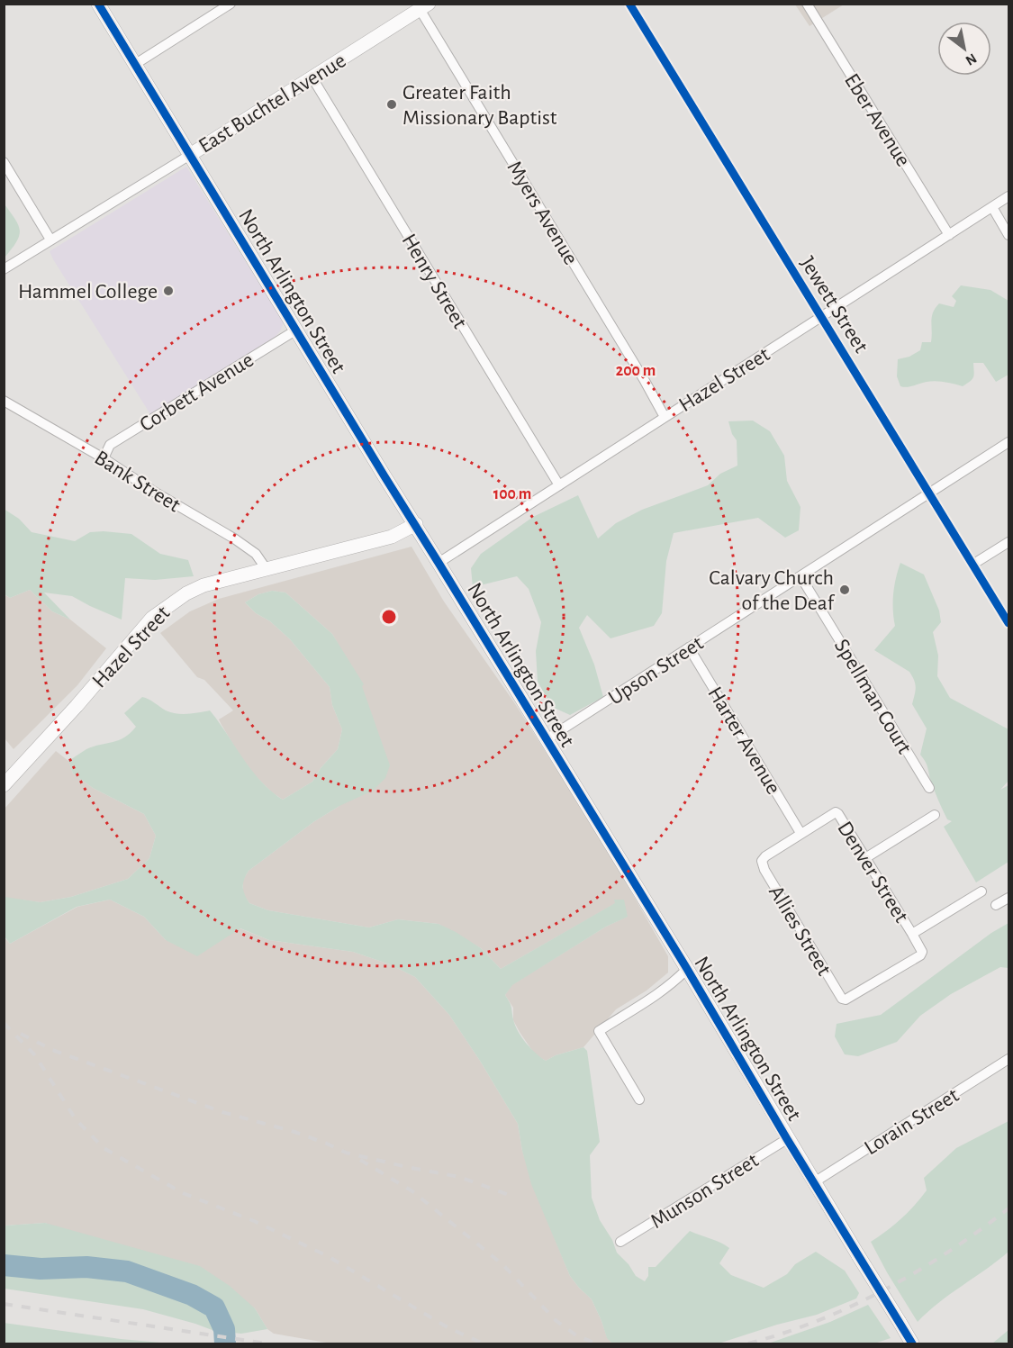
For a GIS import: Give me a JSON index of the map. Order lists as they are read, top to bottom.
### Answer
{
  "streets": {
    "street": [
      "East Buchtel Avenue",
      "Eber Avenue",
      "Myers Avenue",
      "Henry Street",
      "North Arlington Street",
      "Jewett Street",
      "Hazel Street",
      "Corbett Avenue",
      "Bank Street",
      "Upson Street",
      "Spellman Court",
      "Harter Avenue",
      "Denver Street",
      "Allies Street",
      "Lorain Street",
      "Munson Street"
    ]
  },
  "crossings": [
    ["East Buchtel Avenue", "Myers Avenue"],
    ["East Buchtel Avenue", "Henry Street"],
    ["East Buchtel Avenue", "North Arlington Street"],
    ["Eber Avenue", "Hazel Street"],
    ["Myers Avenue", "Hazel Street"],
    ["Henry Street", "Hazel Street"],
    ["North Arlington Street", "Hazel Street"],
    ["North Arlington Street", "Corbett Avenue"],
    ["North Arlington Street", "Upson Street"],
    ["North Arlington Street", "Lorain Street"],
    ["North Arlington Street", "Munson Street"],
    ["Jewett Street", "Hazel Street"],
    ["Jewett Street", "Upson Street"],
    ["Hazel Street", "Bank Street"],
    ["Corbett Avenue", "Bank Street"],
    ["Upson Street", "Spellman Court"],
    ["Upson Street", "Harter Avenue"],
    ["Harter Avenue", "Denver Street"],
    ["Harter Avenue", "Allies Street"],
    ["Denver Street", "Allies Street"]
  ],
  "places": ["Greater Faith Missionary Baptist", "Hammel College", "Calvary Church of the Deaf"],
  "north": "bottom right",
  "rings": ["200 m", "100 m"]
}
